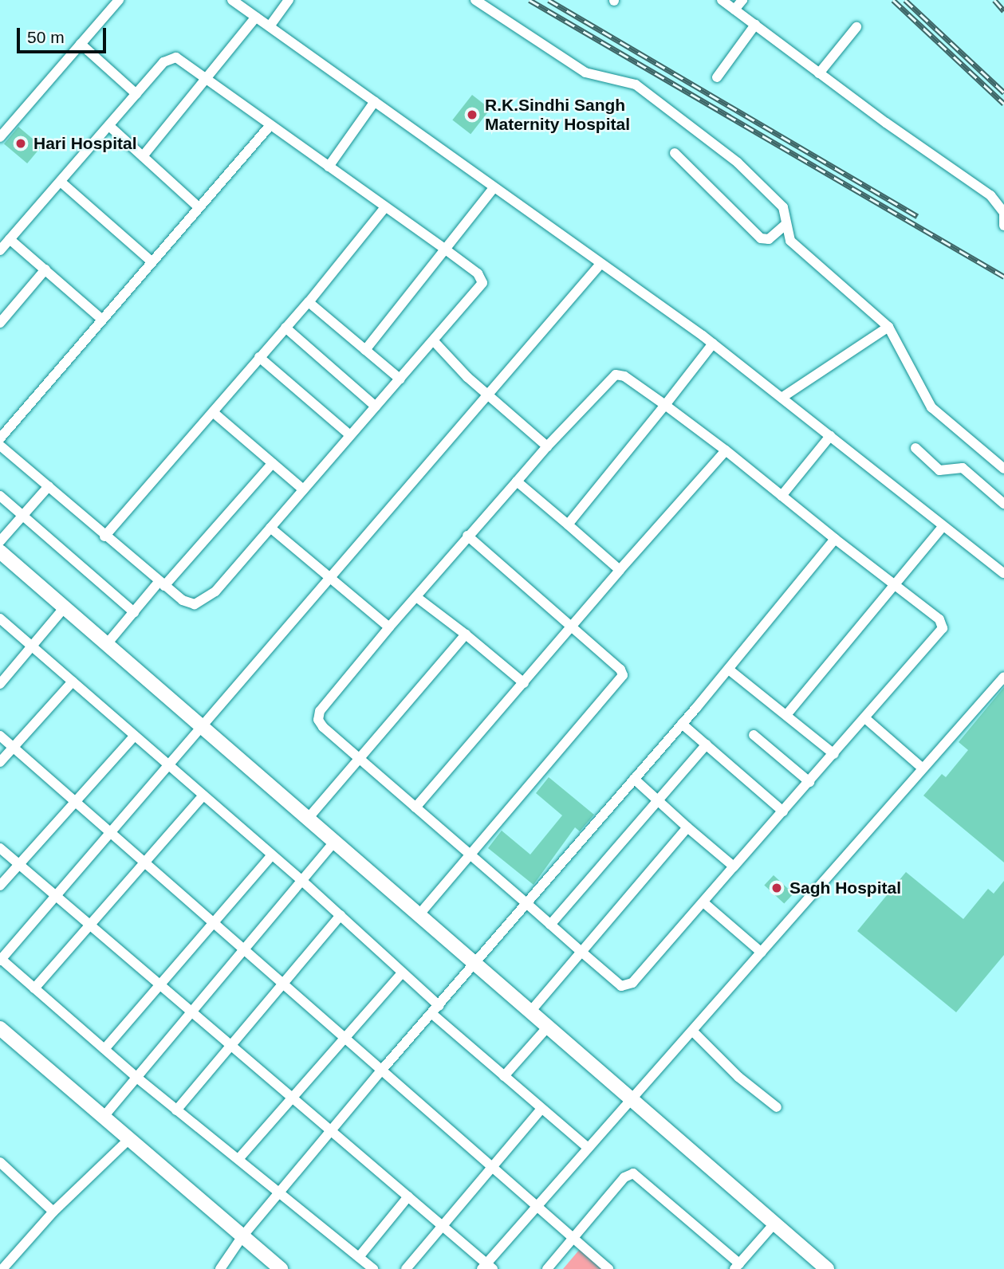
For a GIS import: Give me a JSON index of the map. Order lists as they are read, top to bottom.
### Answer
{
  "places": ["R.K.Sindhi Sangh Maternity Hospital", "Hari Hospital", "Sagh Hospital"],
  "scale_bar": "50 m"
}
